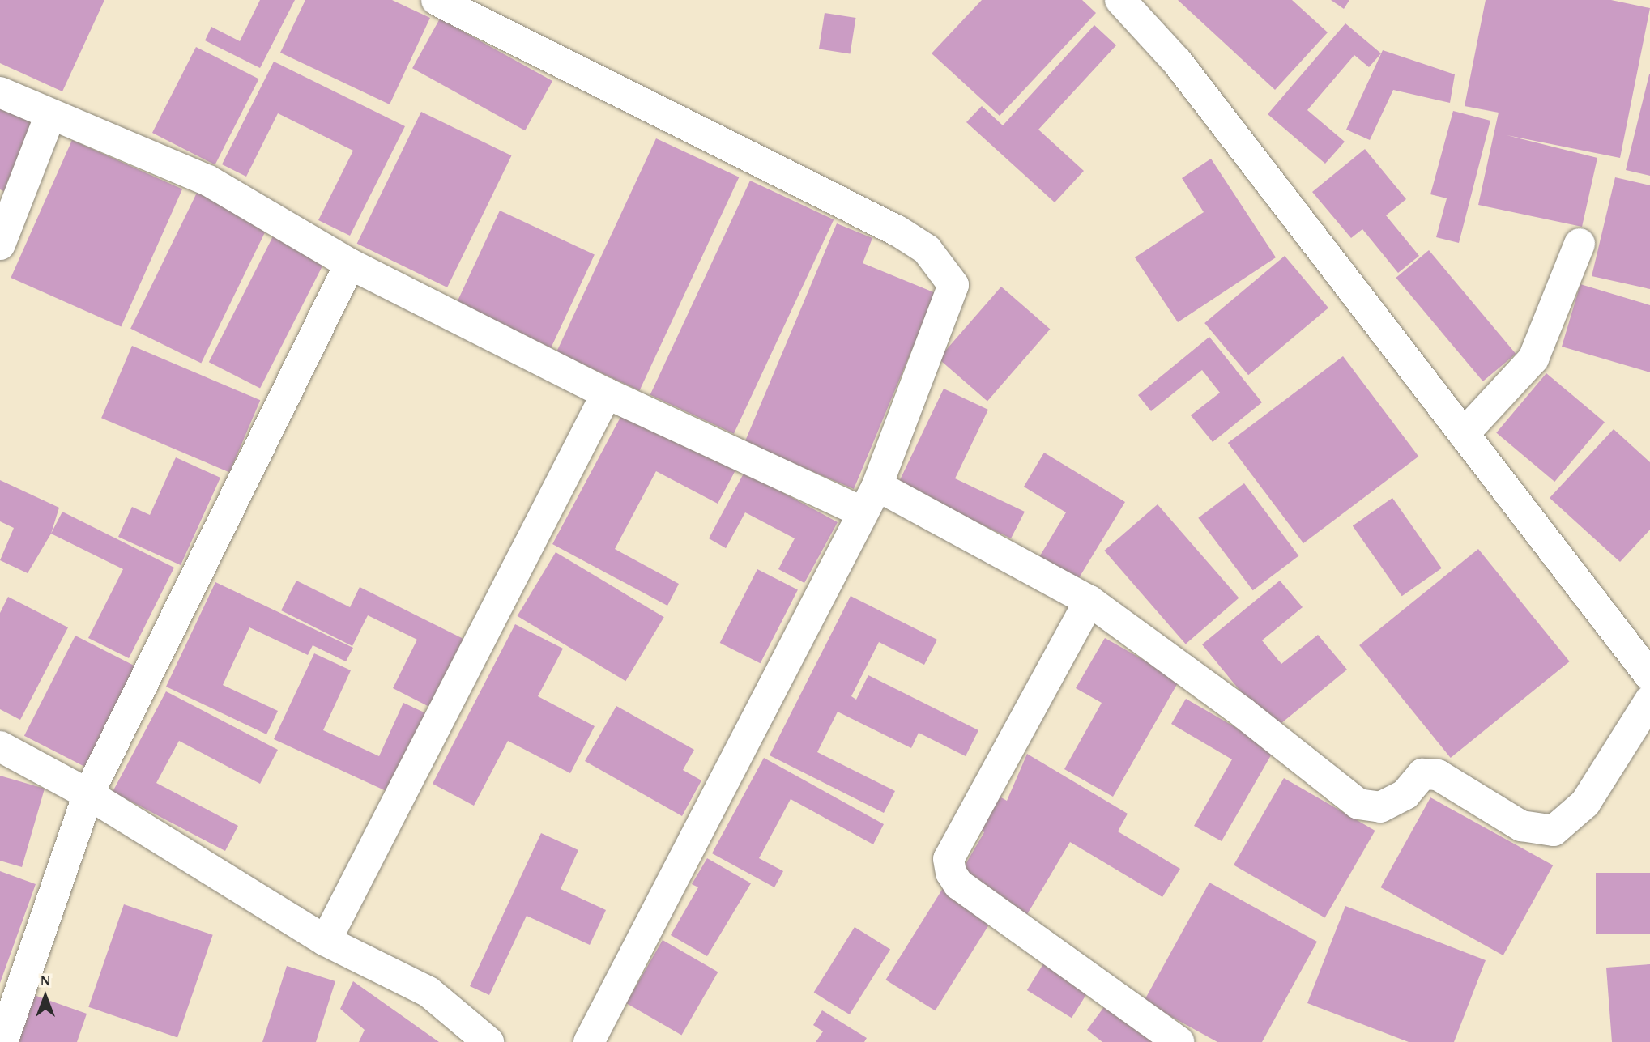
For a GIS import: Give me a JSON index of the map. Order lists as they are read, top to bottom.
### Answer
{
  "north": "top"
}
